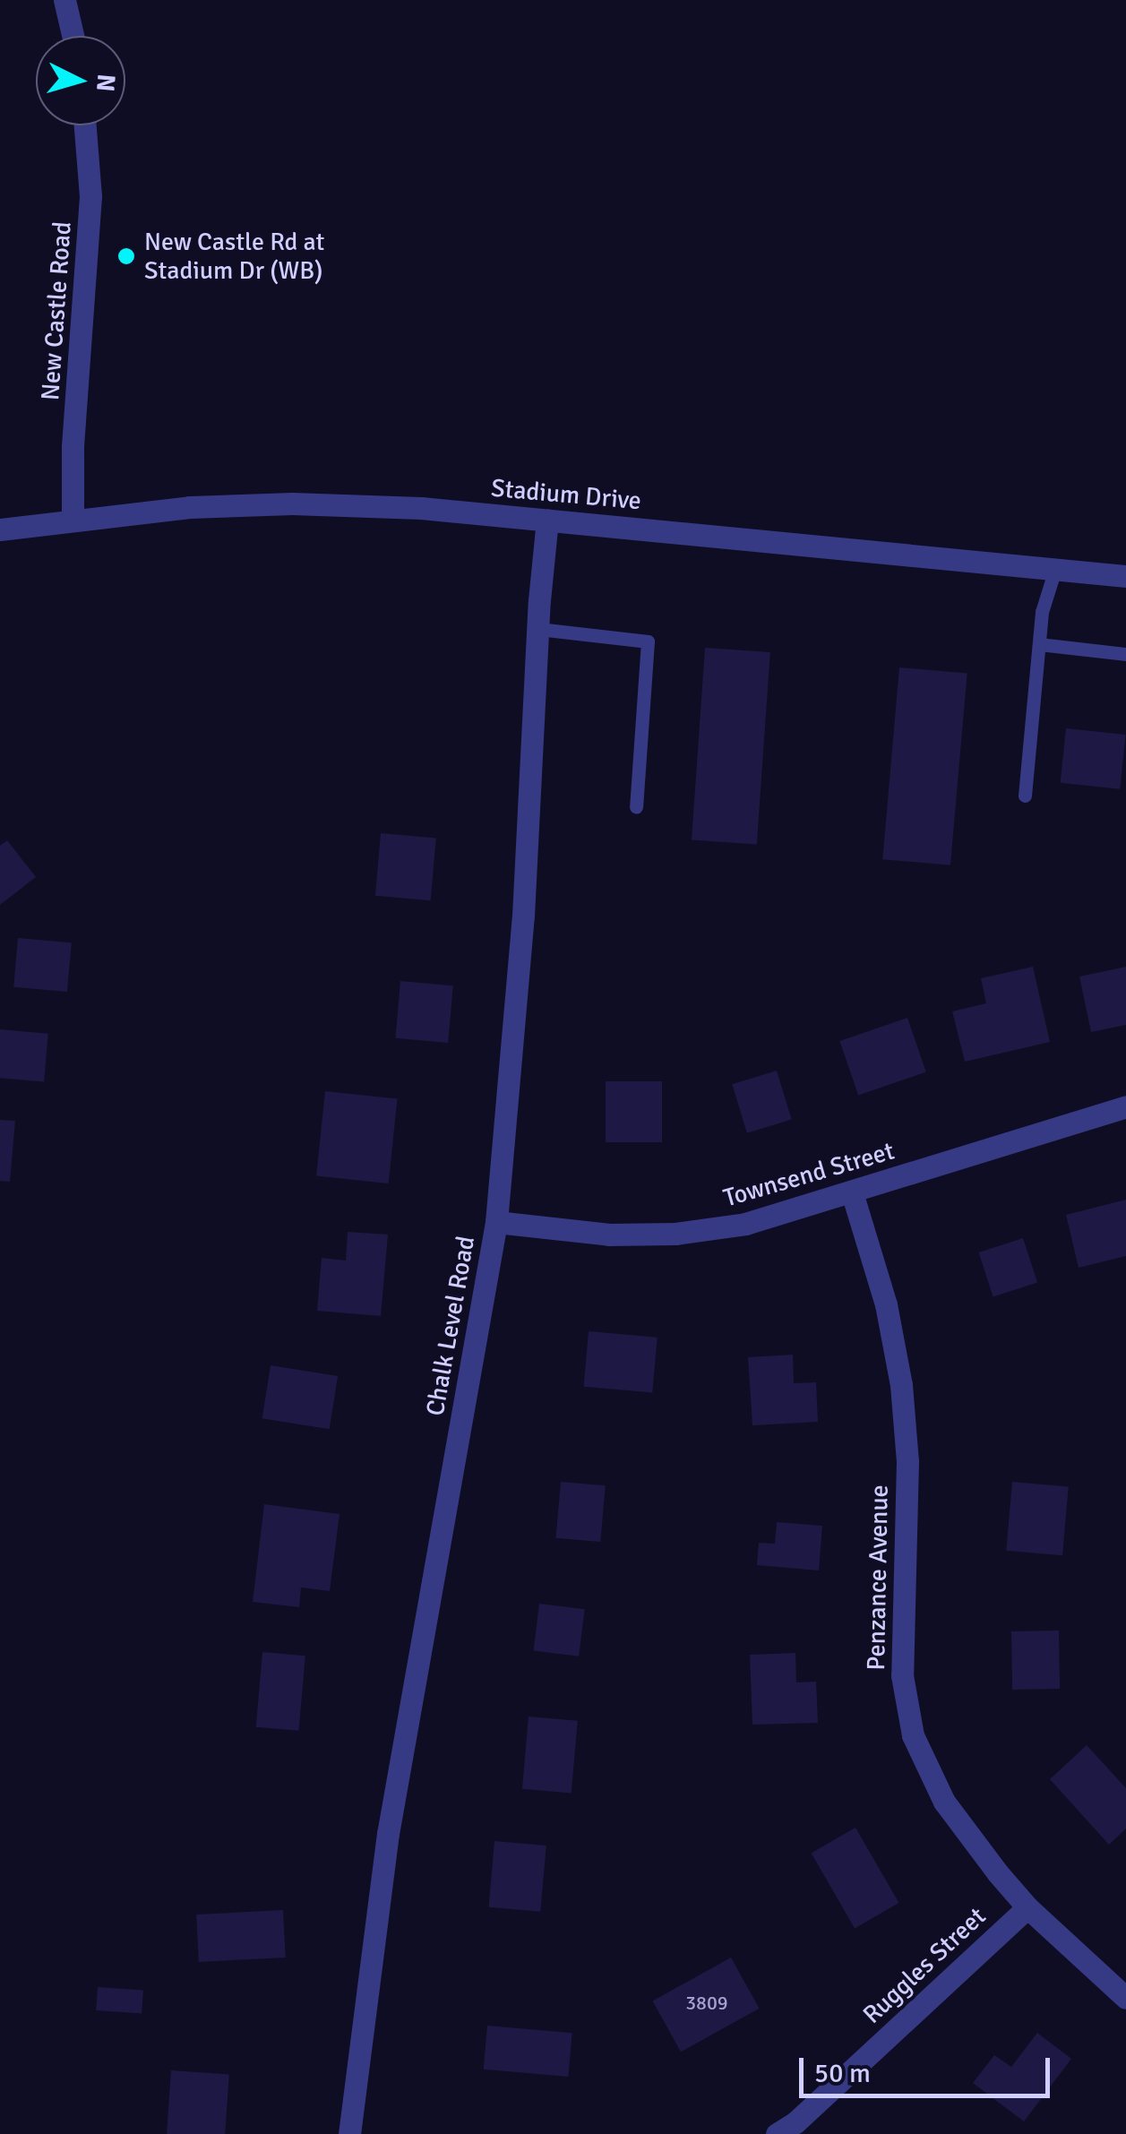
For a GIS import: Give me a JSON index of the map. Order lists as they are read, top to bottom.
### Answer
{
  "streets": {
    "street": [
      "New Castle Road",
      "Stadium Drive",
      "Townsend Street",
      "Chalk Level Road",
      "Penzance Avenue",
      "Ruggles Street"
    ]
  },
  "crossings": [
    ["New Castle Road", "Stadium Drive"],
    ["Stadium Drive", "Chalk Level Road"],
    ["Townsend Street", "Chalk Level Road"],
    ["Townsend Street", "Penzance Avenue"],
    ["Penzance Avenue", "Ruggles Street"]
  ],
  "places": ["New Castle Rd at Stadium Dr (WB)"],
  "house_numbers": ["3809"],
  "scale_bar": "50 m",
  "north": "right"
}
